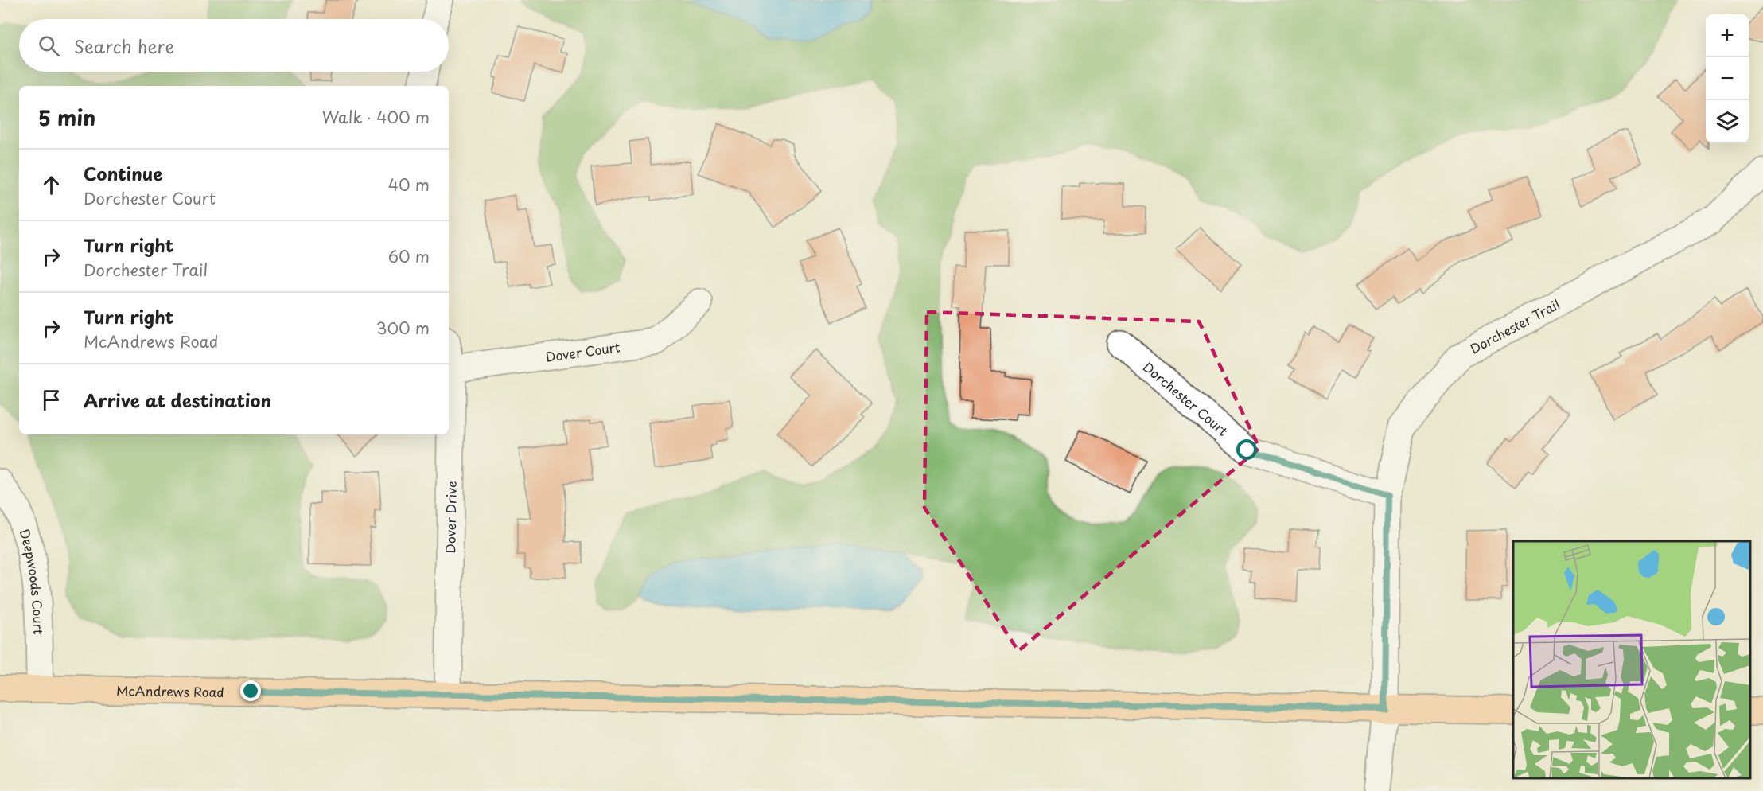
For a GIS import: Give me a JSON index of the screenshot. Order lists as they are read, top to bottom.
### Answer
{
  "streets": {
    "main road": ["McAndrews Road"],
    "street": [
      "Dorchester Trail",
      "Dover Court",
      "Dorchester Court",
      "Dover Drive",
      "Deepwoods Court"
    ]
  },
  "crossings": [
    ["Dorchester Trail", "Dorchester Court"],
    ["Dorchester Trail", "McAndrews Road"],
    ["Dover Court", "Dover Drive"],
    ["Dover Drive", "McAndrews Road"],
    ["Deepwoods Court", "McAndrews Road"]
  ],
  "page": {
    "map_buttons": ["+", "−"],
    "search": "Search here",
    "heading": ["5 min", "Walk · 400 m"],
    "list": [
      ["Continue", "Dorchester Court", "40 m"],
      ["Turn right", "Dorchester Trail", "60 m"],
      ["Turn right", "McAndrews Road", "300 m"],
      "Arrive at destination"
    ]
  }
}
